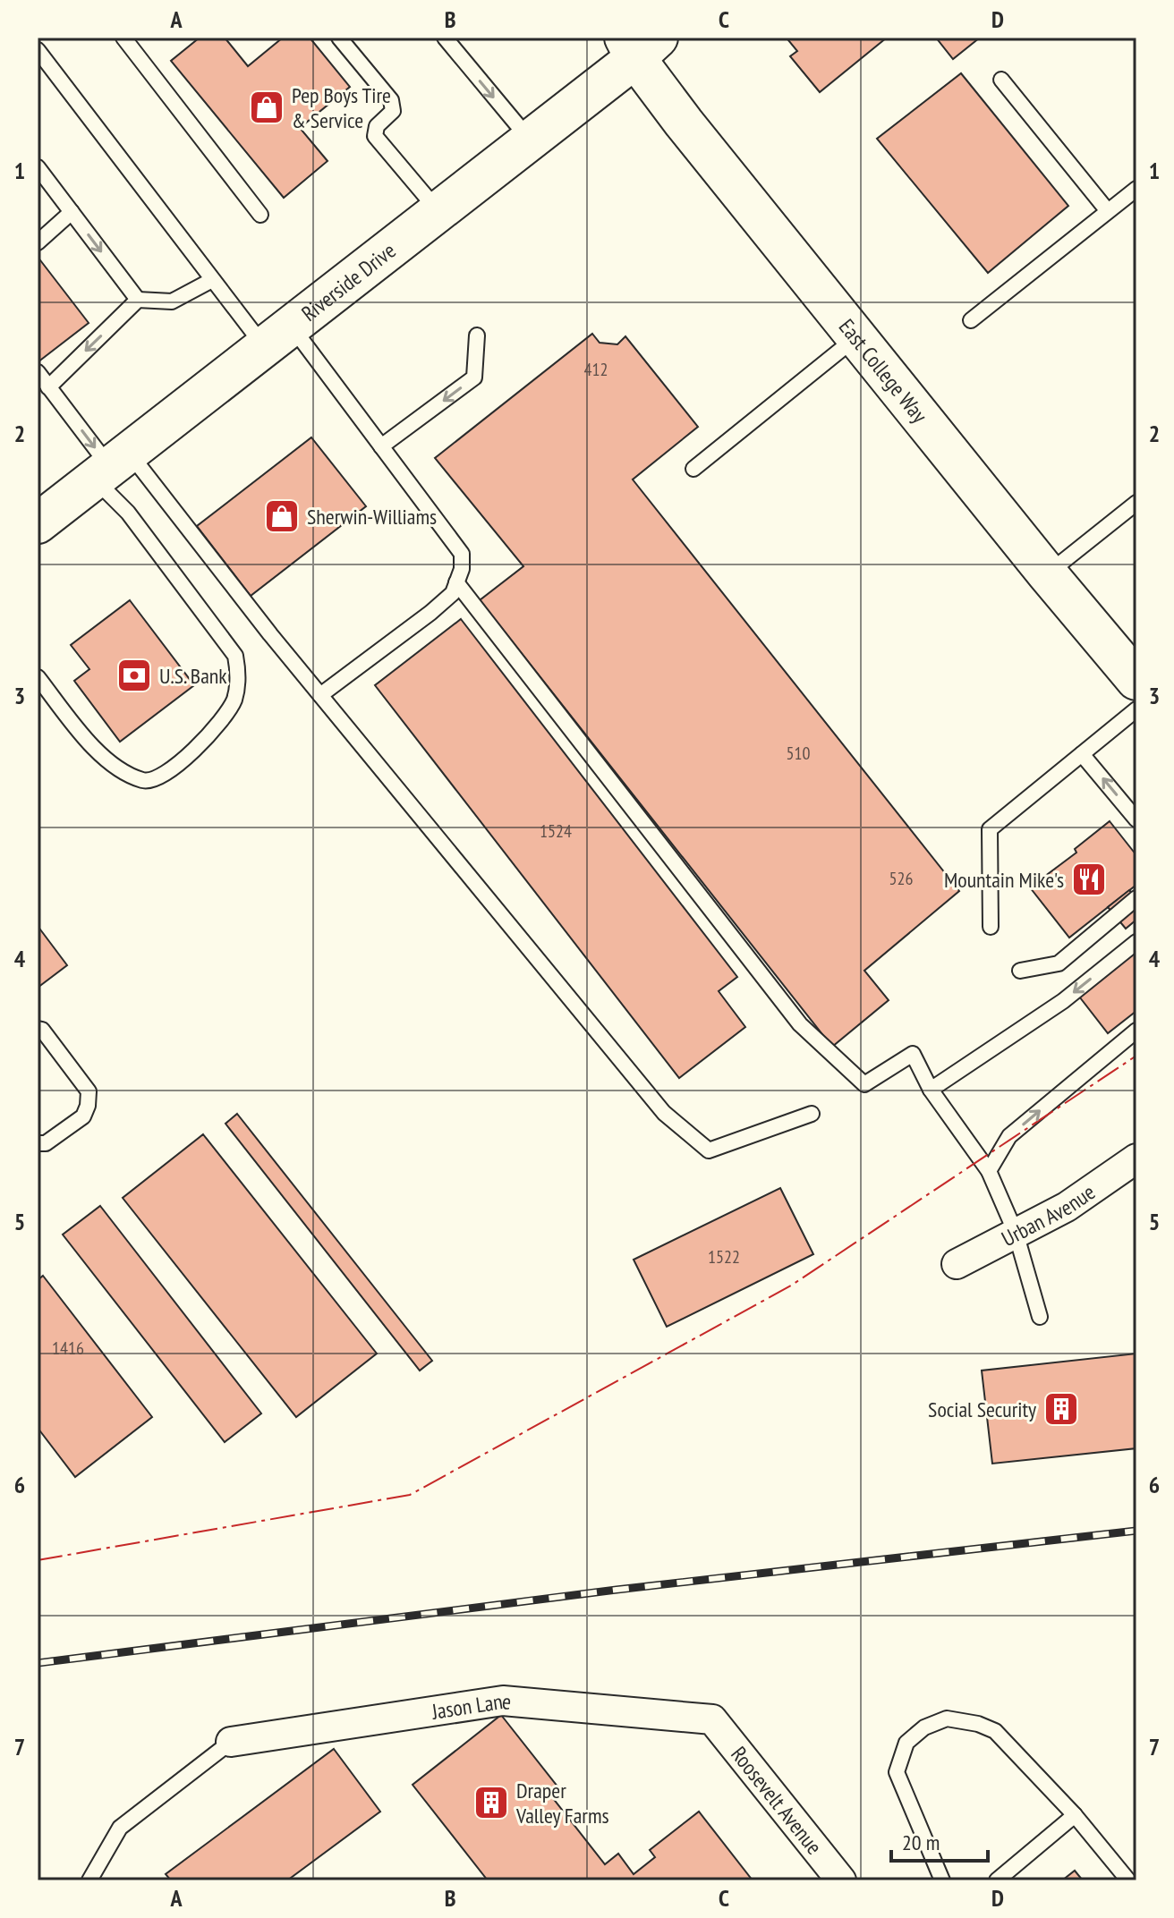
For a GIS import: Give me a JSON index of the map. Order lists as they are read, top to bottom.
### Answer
{
  "streets": {
    "main road": ["Riverside Drive", "East College Way"],
    "street": ["Urban Avenue", "Jason Lane", "Roosevelt Avenue"]
  },
  "crossings": [
    ["Riverside Drive", "East College Way"],
    ["Jason Lane", "Roosevelt Avenue"]
  ],
  "places": {
    "shop": ["Pep Boys Tire & Service", "Sherwin-Williams"],
    "bank": ["U.S. Bank"],
    "restaurant": ["Mountain Mike's"],
    "building": ["Social Security", "Draper Valley Farms"]
  },
  "house_numbers": [
    "412",
    "510",
    "1524",
    "526",
    "1522",
    "1416"
  ],
  "scale_bar": "20 m",
  "grid": {
    "columns": [
      "A",
      "B",
      "C",
      "D"
    ],
    "rows": [
      "1",
      "2",
      "3",
      "4",
      "5",
      "6",
      "7"
    ]
  }
}
